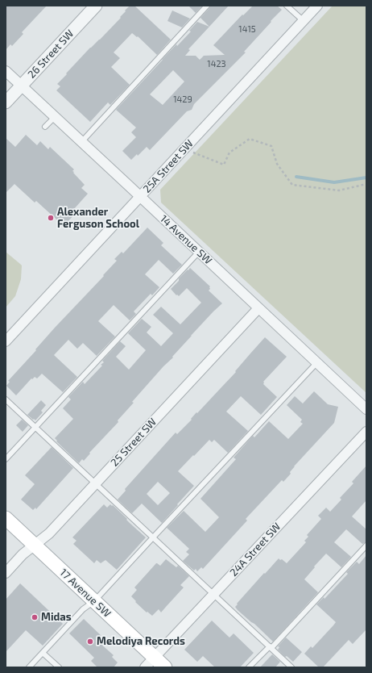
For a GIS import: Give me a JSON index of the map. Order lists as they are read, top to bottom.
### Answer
{
  "streets": {
    "main road": ["17 Avenue SW"],
    "street": [
      "26 Street SW",
      "25A Street SW",
      "14 Avenue SW",
      "25 Street SW",
      "24A Street SW"
    ]
  },
  "crossings": [
    ["26 Street SW", "14 Avenue SW"],
    ["25A Street SW", "14 Avenue SW"],
    ["14 Avenue SW", "25 Street SW"],
    ["25 Street SW", "17 Avenue SW"],
    ["24A Street SW", "17 Avenue SW"]
  ],
  "places": ["Alexander Ferguson School", "Midas", "Melodiya Records"],
  "house_numbers": ["1415", "1423", "1429"]
}
